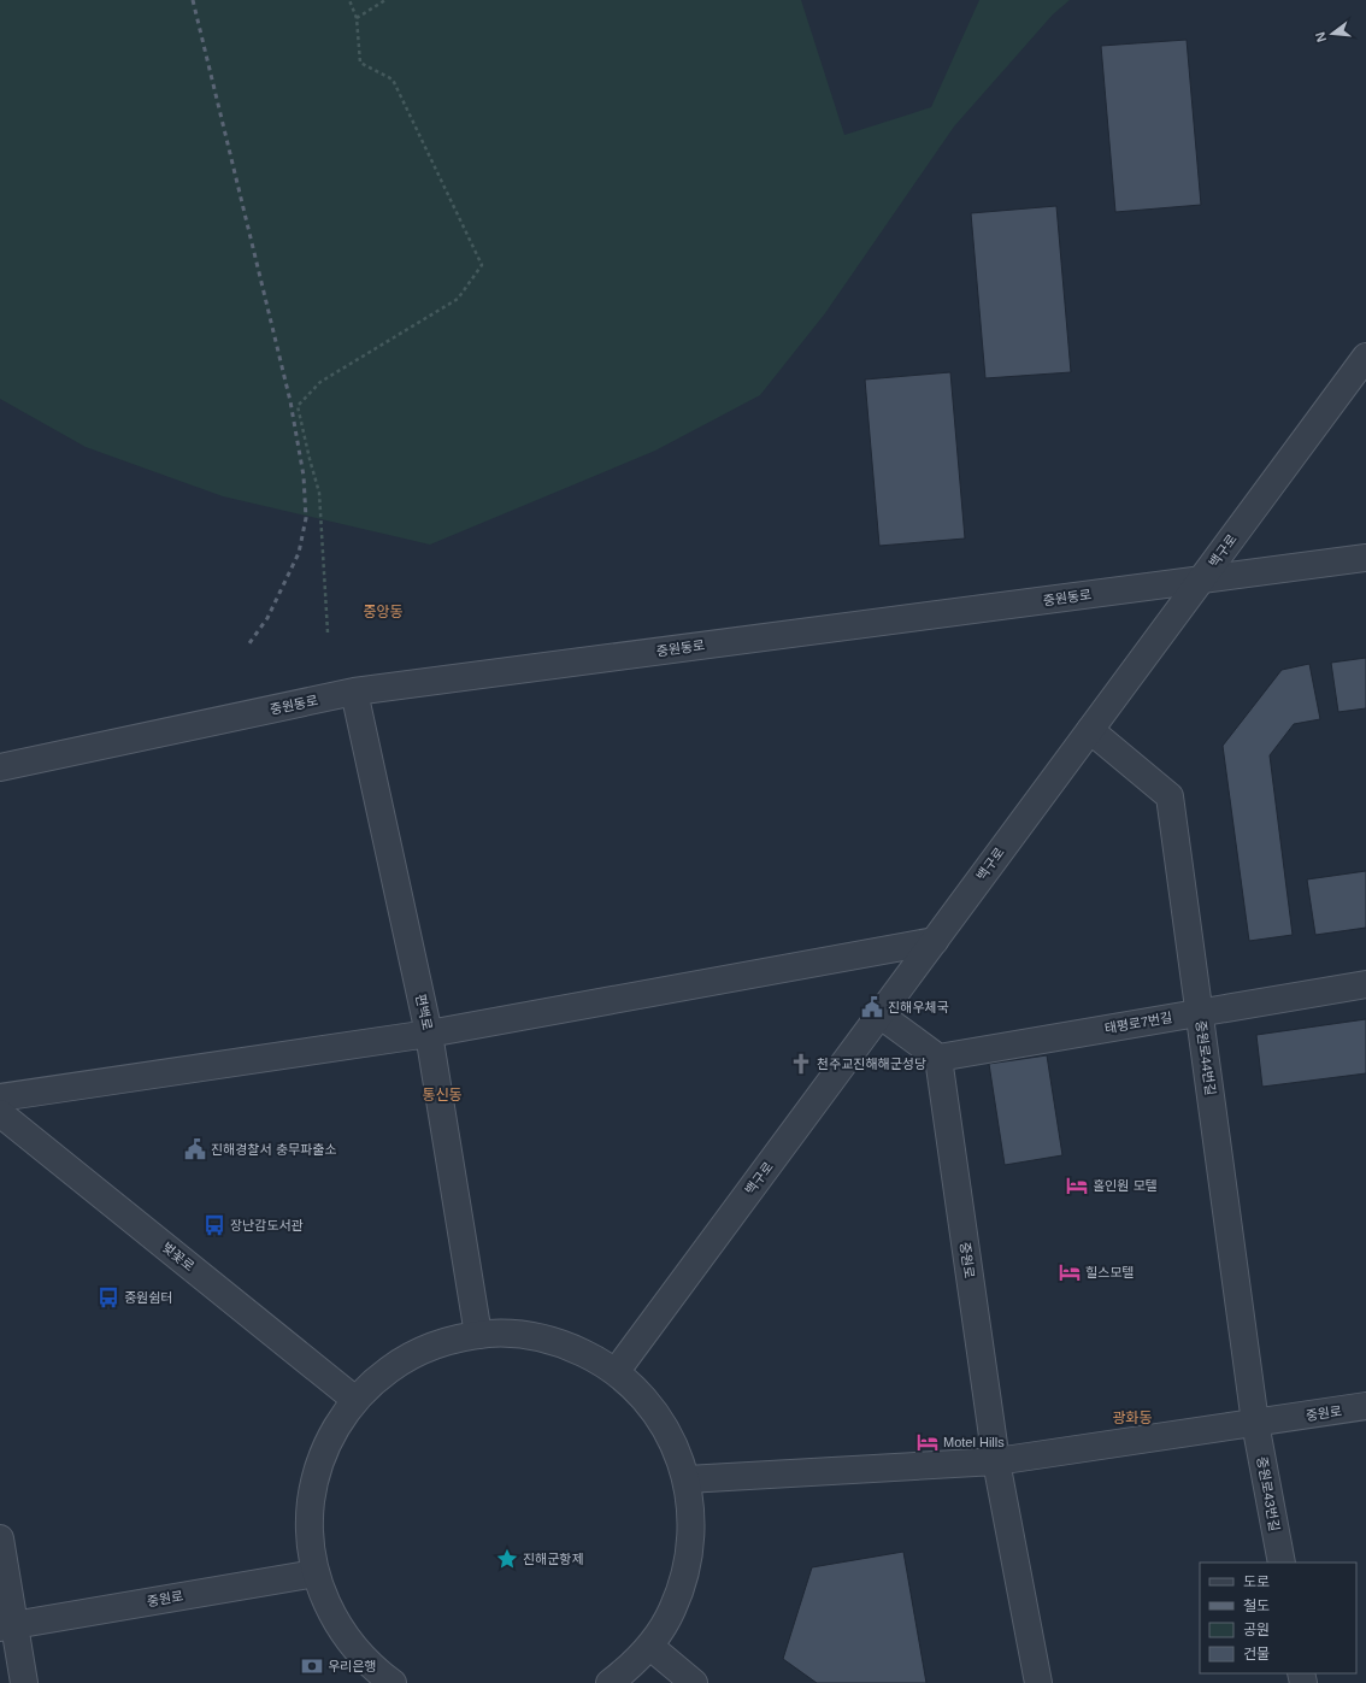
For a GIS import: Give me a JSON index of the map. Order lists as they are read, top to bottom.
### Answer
{
  "streets": {
    "street": [
      "백구로",
      "중원동로",
      "편백로",
      "태평로7번길",
      "중원로44번길",
      "벚꽃로",
      "중원로",
      "중원로43번길"
    ]
  },
  "crossings": [
    ["백구로", "중원동로"],
    ["백구로", "중원로44번길"],
    ["중원동로", "편백로"],
    ["태평로7번길", "중원로44번길"],
    ["태평로7번길", "중원로"],
    ["중원로44번길", "중원로"],
    ["중원로44번길", "중원로43번길"],
    ["중원로", "중원로43번길"]
  ],
  "districts": ["중앙동", "통신동", "광화동"],
  "places": {
    "public building": ["진해우체국", "진해경찰서 충무파출소"],
    "church": ["천주교진해해군성당"],
    "hotel": ["홀인원 모텔", "힐스모텔", "Motel Hills"],
    "bus stop": ["장난감도서관", "중원쉼터"],
    "place": ["진해군항제"],
    "bank": ["우리은행"]
  },
  "legend": [
    "도로",
    "철도",
    "공원",
    "건물"
  ],
  "north": "left"
}
